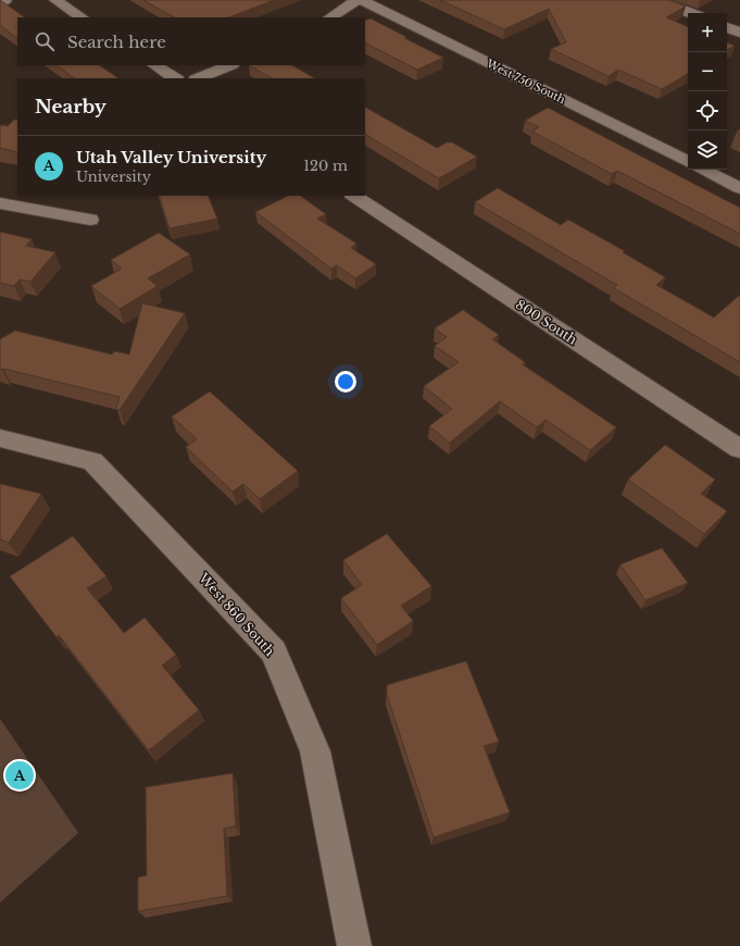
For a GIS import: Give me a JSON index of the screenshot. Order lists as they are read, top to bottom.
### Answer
{
  "streets": {
    "street": ["West 750 South", "800 South", "West 860 South"]
  },
  "page": {
    "map_buttons": ["+", "−"],
    "search": "Search here",
    "heading": "Nearby",
    "list": [
      {
        "mark": "A",
        "name": "Utah Valley University",
        "note": "University",
        "value": "120 m"
      }
    ],
    "pins": "A"
  }
}
